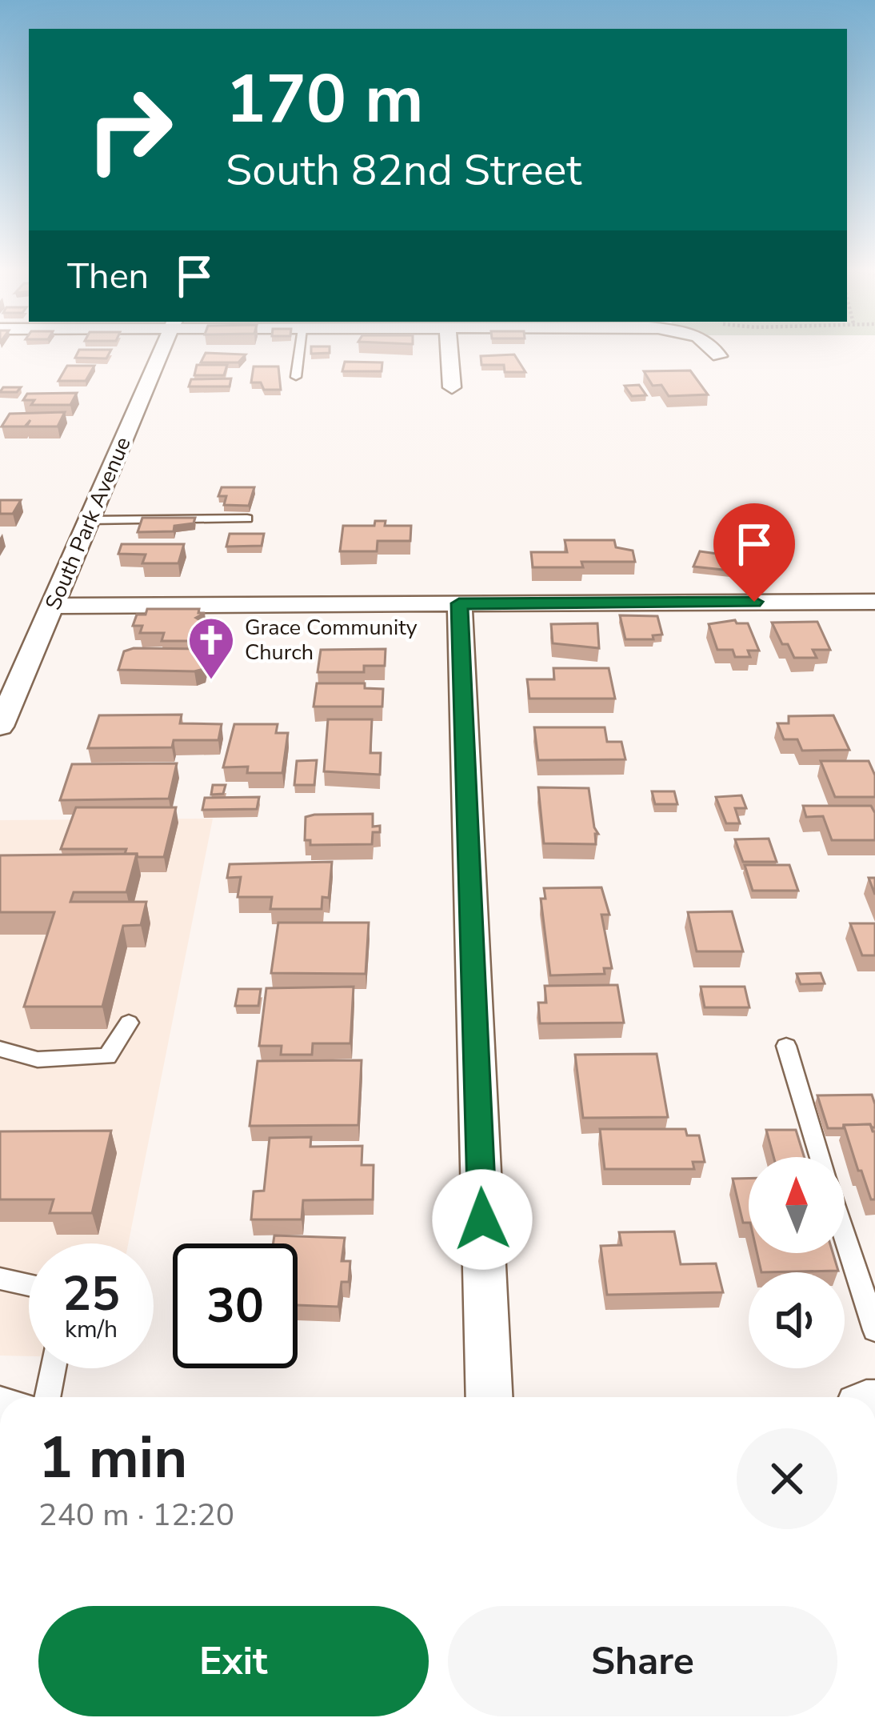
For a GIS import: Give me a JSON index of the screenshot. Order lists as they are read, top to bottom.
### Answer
{
  "streets": {
    "street": ["South Park Avenue"]
  },
  "places": {
    "church": ["Grace Community Church"]
  },
  "north": "top",
  "page": {
    "turn": ["170 m", "South 82nd Street"],
    "then": "Then",
    "speed": "25 km/h",
    "limit": "30",
    "heading": ["1 min", "240 m · 12:20"],
    "buttons": ["Exit", "Share"]
  }
}
